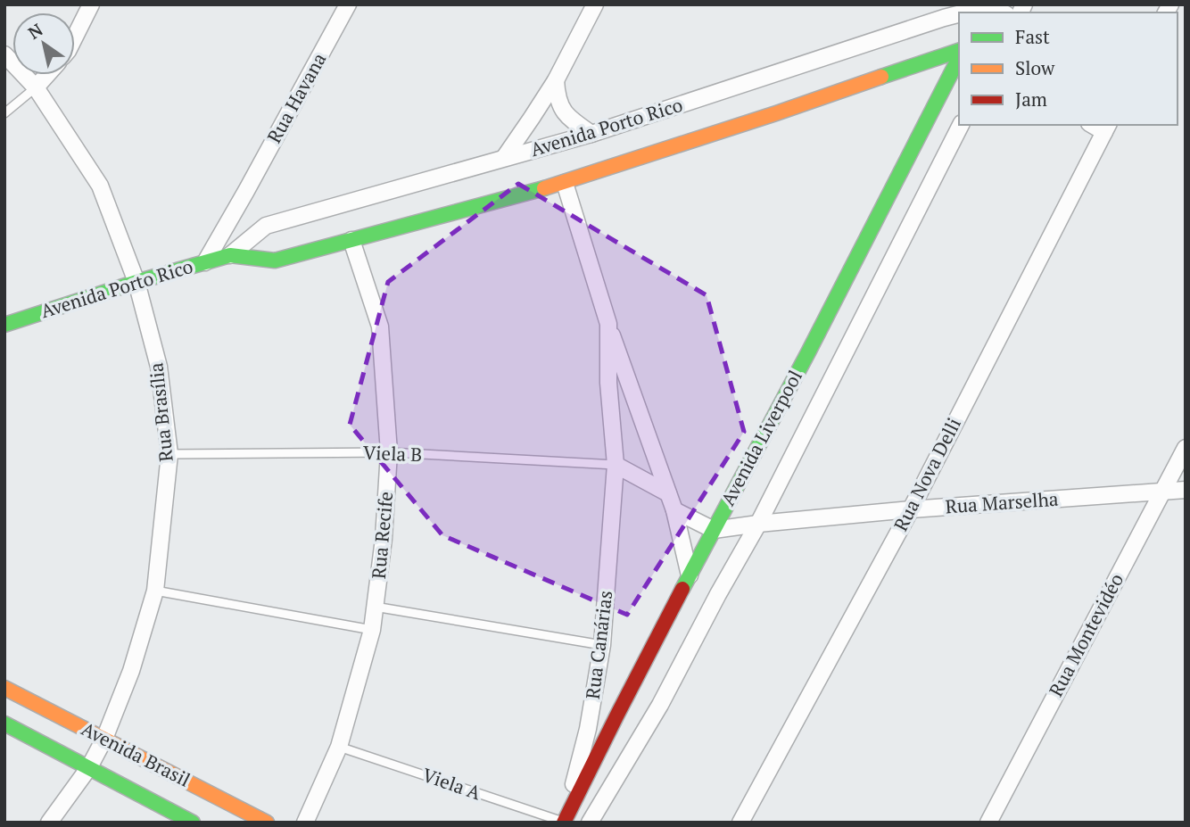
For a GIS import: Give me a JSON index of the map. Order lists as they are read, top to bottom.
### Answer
{
  "streets": {
    "street": [
      "Rua Havana",
      "Avenida Porto Rico",
      "Rua Brasília",
      "Avenida Liverpool",
      "Rua Nova Delli",
      "Rua Marselha",
      "Rua Recife",
      "Rua Montevidéo",
      "Rua Canárias",
      "Avenida Brasil"
    ],
    "lane": ["Viela B", "Viela A"]
  },
  "crossings": [
    ["Rua Havana", "Avenida Porto Rico"],
    ["Avenida Porto Rico", "Rua Brasília"],
    ["Avenida Porto Rico", "Rua Recife"],
    ["Avenida Porto Rico", "Rua Canárias"],
    ["Rua Brasília", "Viela B"],
    ["Rua Brasília", "Avenida Brasil"],
    ["Avenida Liverpool", "Rua Marselha"],
    ["Avenida Liverpool", "Rua Canárias"],
    ["Avenida Liverpool", "Viela A"],
    ["Viela B", "Rua Recife"],
    ["Viela B", "Rua Canárias"],
    ["Rua Nova Delli", "Rua Marselha"],
    ["Rua Marselha", "Rua Montevidéo"],
    ["Rua Recife", "Viela A"],
    ["Rua Canárias", "Viela A"]
  ],
  "legend": ["Fast", "Slow", "Jam"],
  "north": "top left"
}
